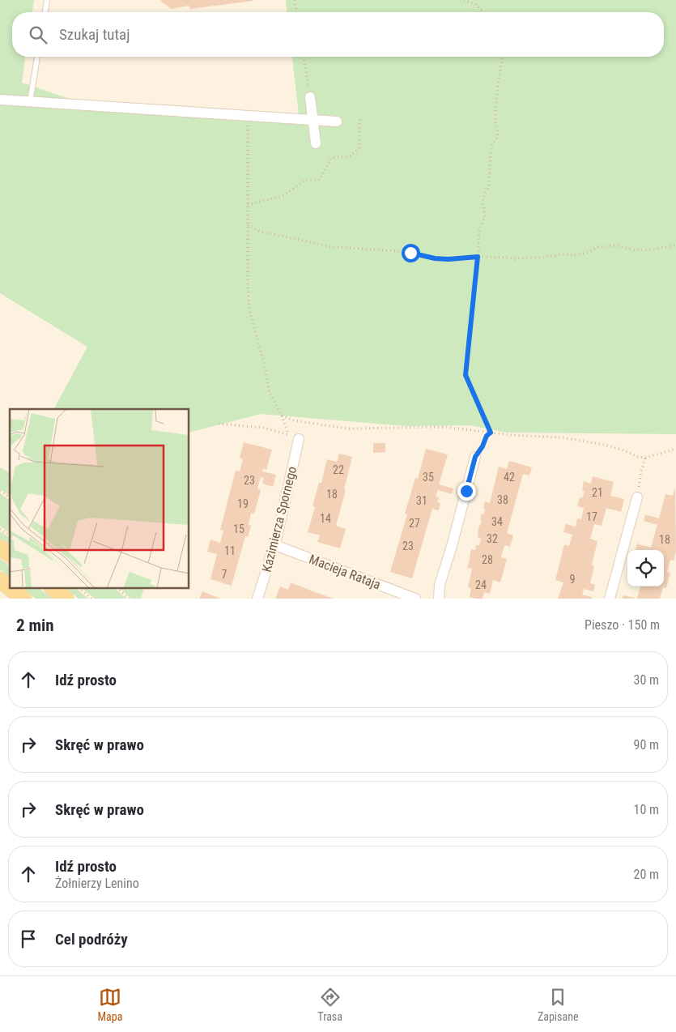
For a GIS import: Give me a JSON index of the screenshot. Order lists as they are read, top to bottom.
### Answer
{
  "streets": {
    "street": ["Kazimierza Spornego", "Macieja Rataja"]
  },
  "crossings": [
    ["Kazimierza Spornego", "Macieja Rataja"]
  ],
  "house_numbers": [
    "22",
    "35",
    "42",
    "23",
    "21",
    "18",
    "38",
    "31",
    "19",
    "17",
    "14",
    "34",
    "27",
    "15",
    "32",
    "18",
    "23",
    "11",
    "28",
    "7",
    "9",
    "24"
  ],
  "page": {
    "search": "Szukaj tutaj",
    "heading": ["2 min", "Pieszo · 150 m"],
    "list": [
      ["Idź prosto", "30 m"],
      ["Skręć w prawo", "90 m"],
      ["Skręć w prawo", "10 m"],
      ["Idź prosto", "Żołnierzy Lenino", "20 m"],
      "Cel podróży"
    ],
    "nav": ["Mapa", "Trasa", "Zapisane"]
  }
}
